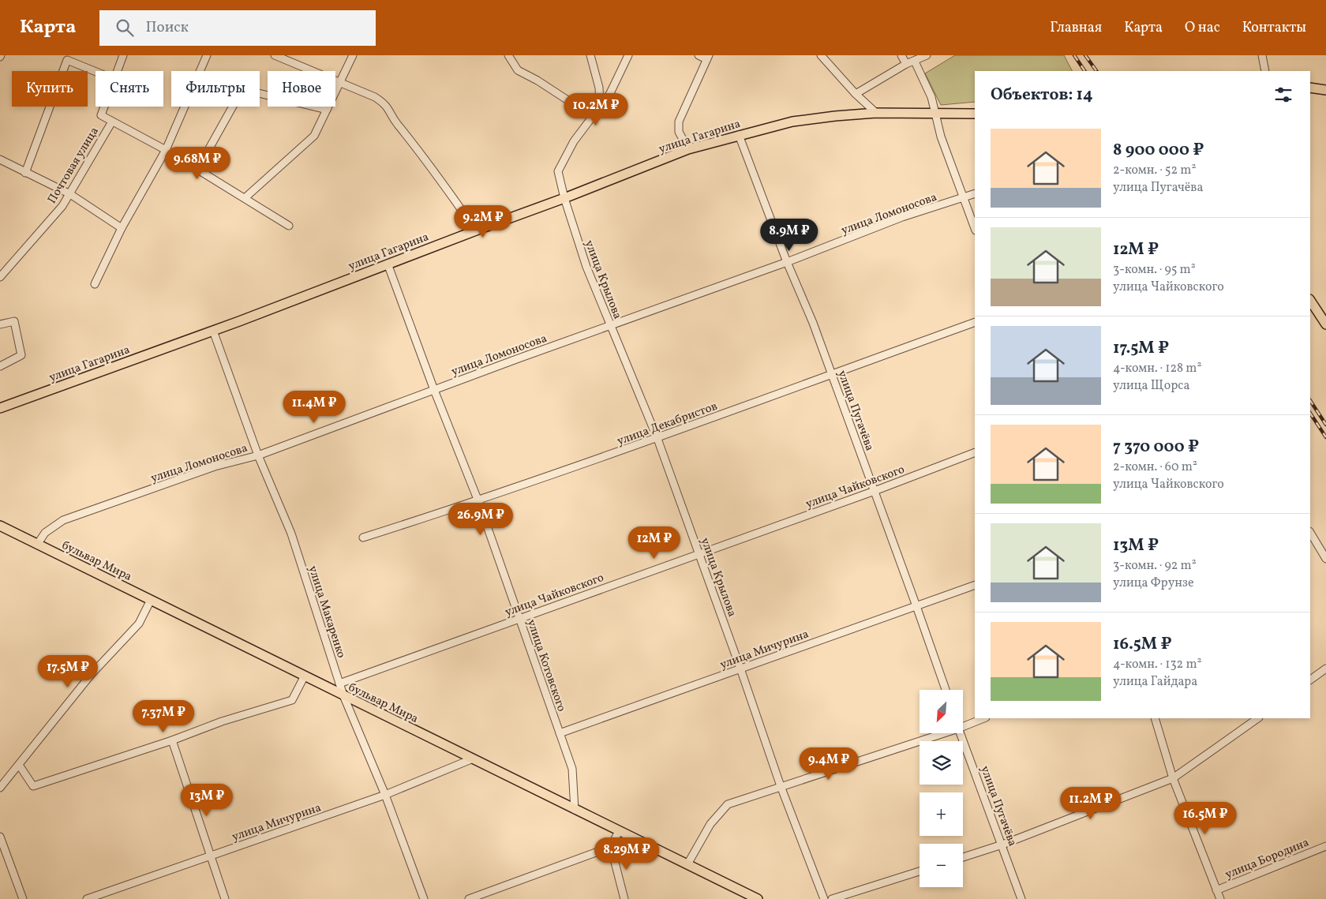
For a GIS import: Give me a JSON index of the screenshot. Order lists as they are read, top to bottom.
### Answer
{
  "streets": {
    "main road": ["улица Гагарина", "бульвар Мира"],
    "street": [
      "Почтовая улица",
      "улица Ломоносова",
      "улица Крылова",
      "улица Пугачёва",
      "улица Декабристов",
      "улица Чайковского",
      "улица Макаренко",
      "улица Мичурина",
      "улица Котовского",
      "улица Бородина"
    ]
  },
  "crossings": [
    ["улица Гагарина", "улица Крылова"],
    ["улица Гагарина", "улица Пугачёва"],
    ["улица Гагарина", "улица Макаренко"],
    ["улица Гагарина", "улица Котовского"],
    ["улица Ломоносова", "улица Крылова"],
    ["улица Ломоносова", "улица Пугачёва"],
    ["улица Ломоносова", "бульвар Мира"],
    ["улица Ломоносова", "улица Макаренко"],
    ["улица Ломоносова", "улица Котовского"],
    ["улица Крылова", "улица Декабристов"],
    ["улица Крылова", "улица Чайковского"],
    ["улица Крылова", "улица Мичурина"],
    ["улица Пугачёва", "улица Декабристов"],
    ["улица Пугачёва", "улица Чайковского"],
    ["улица Пугачёва", "улица Мичурина"],
    ["улица Декабристов", "улица Котовского"],
    ["улица Чайковского", "улица Макаренко"],
    ["улица Чайковского", "улица Котовского"],
    ["бульвар Мира", "улица Макаренко"],
    ["бульвар Мира", "улица Мичурина"],
    ["бульвар Мира", "улица Котовского"],
    ["улица Макаренко", "улица Мичурина"],
    ["улица Мичурина", "улица Котовского"]
  ],
  "north": "bottom left",
  "page": {
    "header": "Карта",
    "search": "Поиск",
    "nav": [
      "Главная",
      "Карта",
      "О нас",
      "Контакты"
    ],
    "chip": [
      "Купить",
      "Снять",
      "Фильтры",
      "Новое"
    ],
    "heading": "Объектов: 14",
    "price": [
      "10.2M ₽",
      "9.68M ₽",
      "9.2M ₽",
      "8.9M ₽",
      "11.4M ₽",
      "26.9M ₽",
      "12M ₽",
      "17.5M ₽",
      "7.37M ₽",
      "9.4M ₽",
      "13M ₽",
      "11.2M ₽",
      "16.5M ₽",
      "8.29M ₽"
    ],
    "list": [
      {
        "name": "8 900 000 ₽",
        "note": "2-комн. · 52 m² · улица Пугачёва"
      },
      {
        "name": "12M ₽",
        "note": "3-комн. · 95 m² · улица Чайковского"
      },
      {
        "name": "17.5M ₽",
        "note": "4-комн. · 128 m² · улица Щорса"
      },
      {
        "name": "7 370 000 ₽",
        "note": "2-комн. · 60 m² · улица Чайковского"
      },
      {
        "name": "13M ₽",
        "note": "3-комн. · 92 m² · улица Фрунзе"
      },
      {
        "name": "16.5M ₽",
        "note": "4-комн. · 132 m² · улица Гайдара"
      }
    ],
    "map_buttons": ["+", "−"]
  }
}
